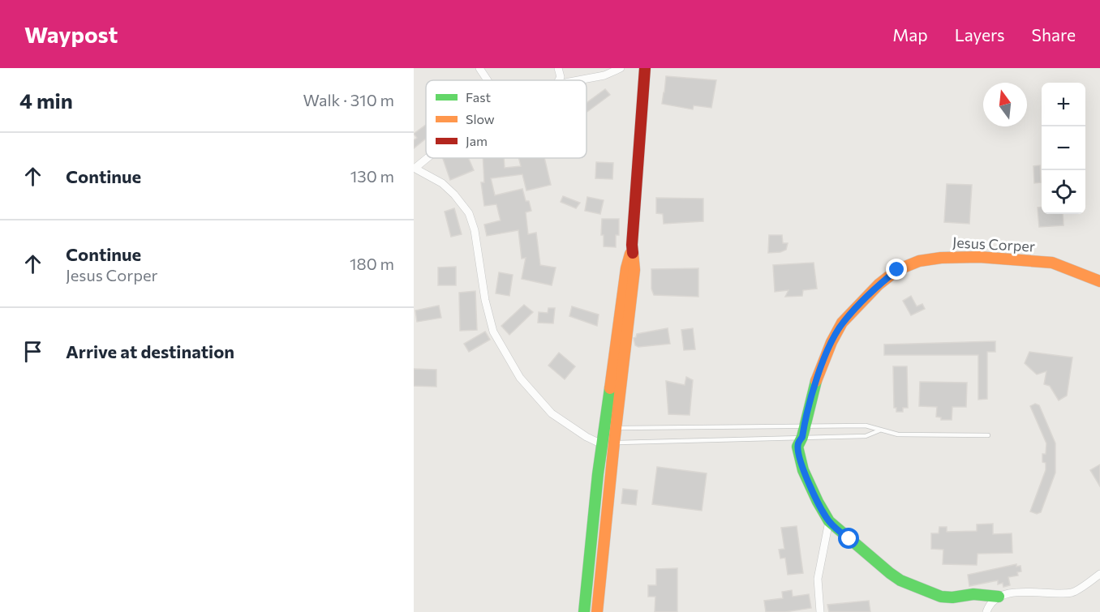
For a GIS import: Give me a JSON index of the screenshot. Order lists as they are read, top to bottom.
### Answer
{
  "streets": {
    "street": ["Jesus Corper"]
  },
  "legend": ["Fast", "Slow", "Jam"],
  "north": "top",
  "page": {
    "header": "Waypost",
    "nav": ["Map", "Layers", "Share"],
    "heading": ["4 min", "Walk · 310 m"],
    "map_buttons": ["+", "−"],
    "list": [
      ["Continue", "130 m"],
      ["Continue", "Jesus Corper", "180 m"],
      "Arrive at destination"
    ]
  }
}
